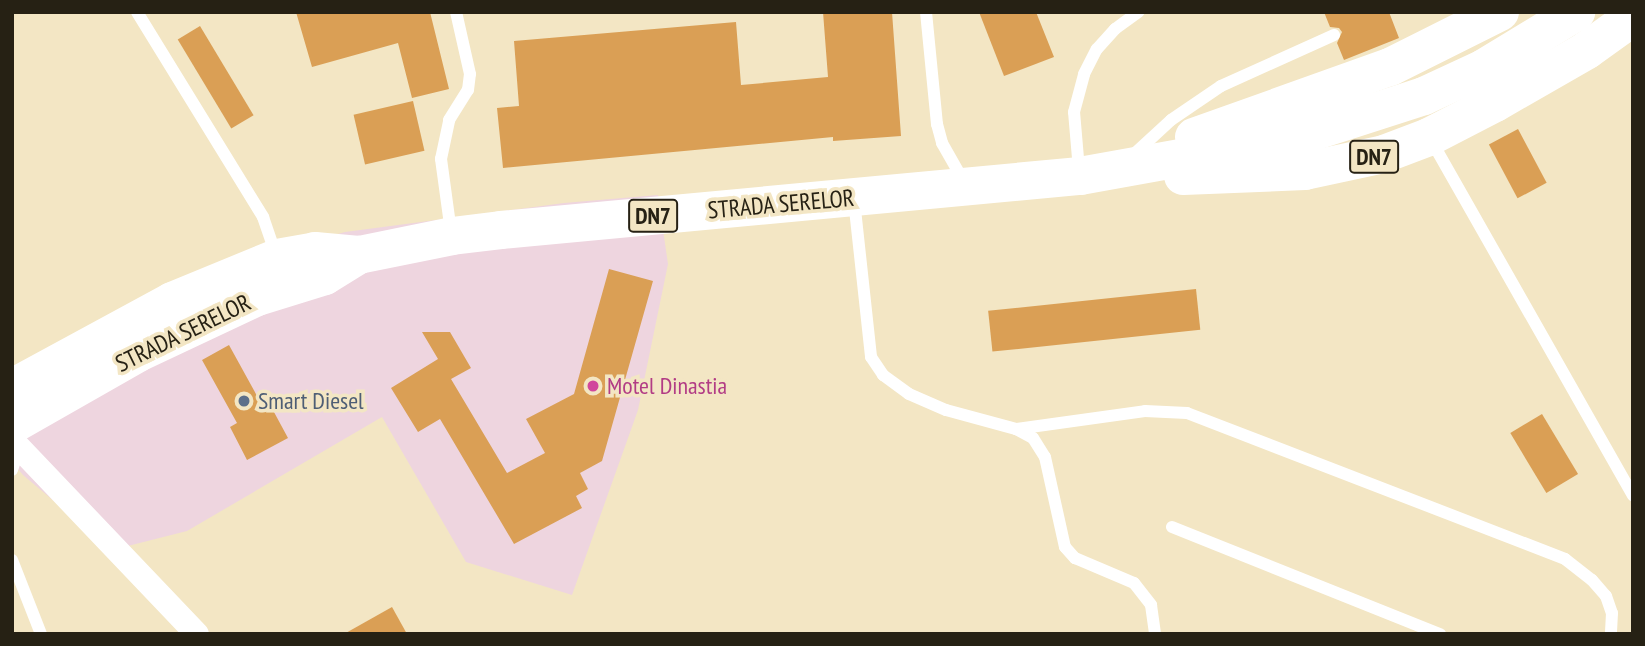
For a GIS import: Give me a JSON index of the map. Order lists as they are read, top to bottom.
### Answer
{
  "streets": {
    "highway": ["DN7", "STRADA SERELOR"]
  },
  "crossings": [
    ["DN7", "STRADA SERELOR"]
  ],
  "places": ["Motel Dinastia", "Smart Diesel"]
}
